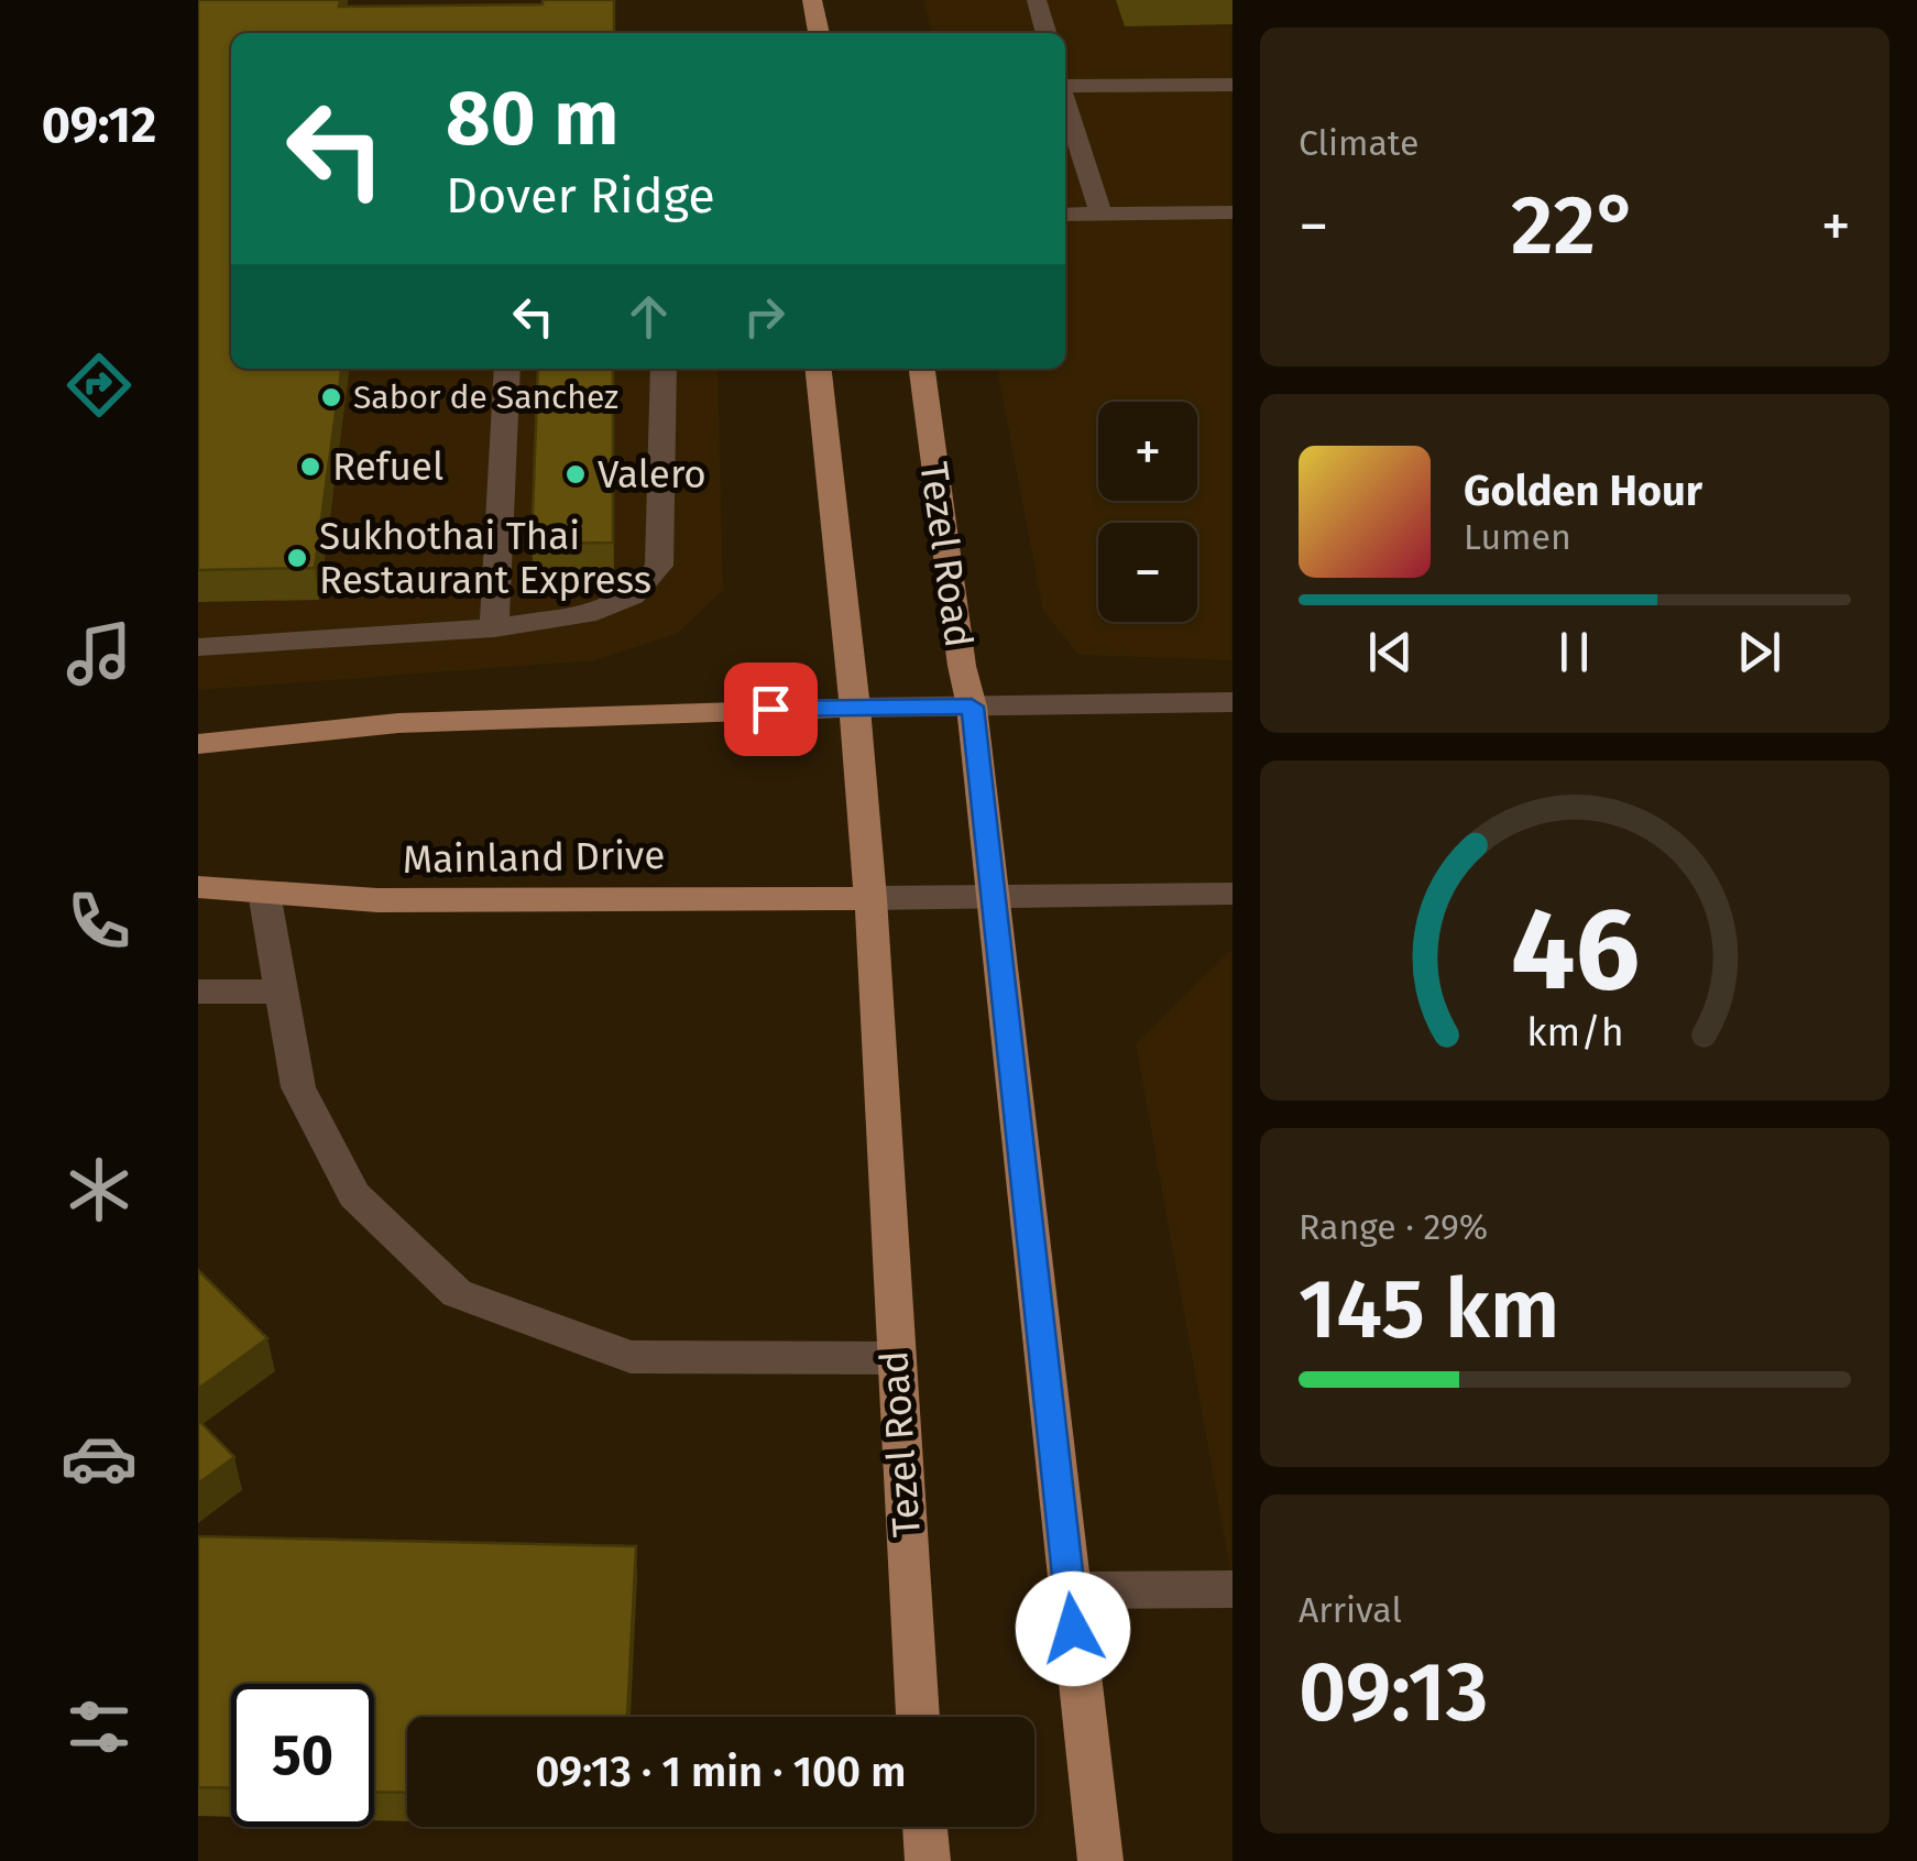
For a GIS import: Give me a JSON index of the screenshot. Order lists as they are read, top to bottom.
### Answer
{
  "streets": {
    "main road": ["Tezel Road", "Mainland Drive"]
  },
  "crossings": [
    ["Tezel Road", "Mainland Drive"]
  ],
  "places": [
    "Sabor de Sanchez",
    "Refuel",
    "Valero",
    "Sukhothai Thai Restaurant Express"
  ],
  "page": {
    "tabs": "09:12",
    "tile": [
      "Climate",
      ["Range · 29%", "145 km"],
      ["Arrival", "09:13"]
    ],
    "turn": ["80 m", "Dover Ridge"],
    "heat": ["−", "22°", "+"],
    "map_buttons": ["+", "−"],
    "song": ["Golden Hour", "Lumen"],
    "limit": "50",
    "trip": "09:13 · 1 min · 100 m",
    "gauge": ["46", "km/h"]
  }
}
